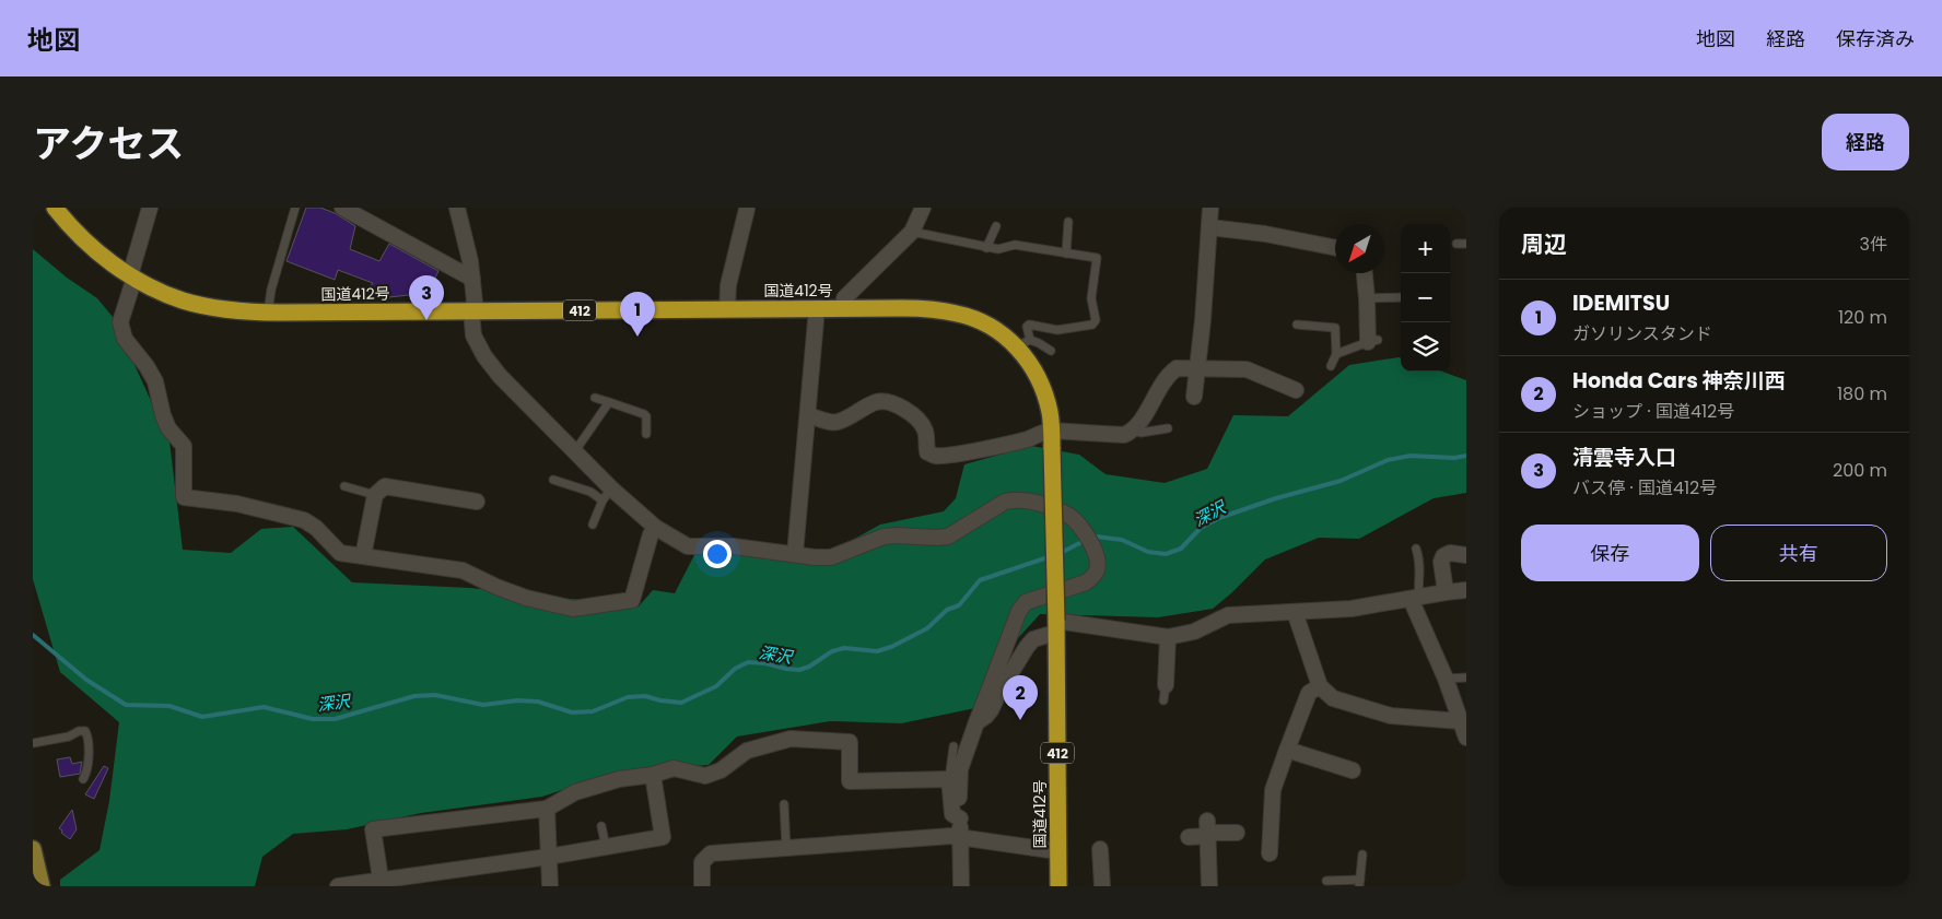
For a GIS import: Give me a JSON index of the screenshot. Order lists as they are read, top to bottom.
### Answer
{
  "streets": {
    "highway": ["国道412号", "412"]
  },
  "water": ["深沢"],
  "north": "bottom left",
  "page": {
    "header": "地図",
    "nav": ["地図", "経路", "保存済み"],
    "title": "アクセス",
    "buttons": [
      "経路",
      ["保存", "共有"]
    ],
    "heading": ["周辺", "3件"],
    "map_buttons": ["+", "−"],
    "pins": ["3", "1", "2"],
    "list": [
      {
        "mark": "1",
        "name": "IDEMITSU",
        "note": "ガソリンスタンド",
        "value": "120 m"
      },
      {
        "mark": "2",
        "name": "Honda Cars 神奈川西",
        "note": "ショップ · 国道412号",
        "value": "180 m"
      },
      {
        "mark": "3",
        "name": "清雲寺入口",
        "note": "バス停 · 国道412号",
        "value": "200 m"
      }
    ]
  }
}
